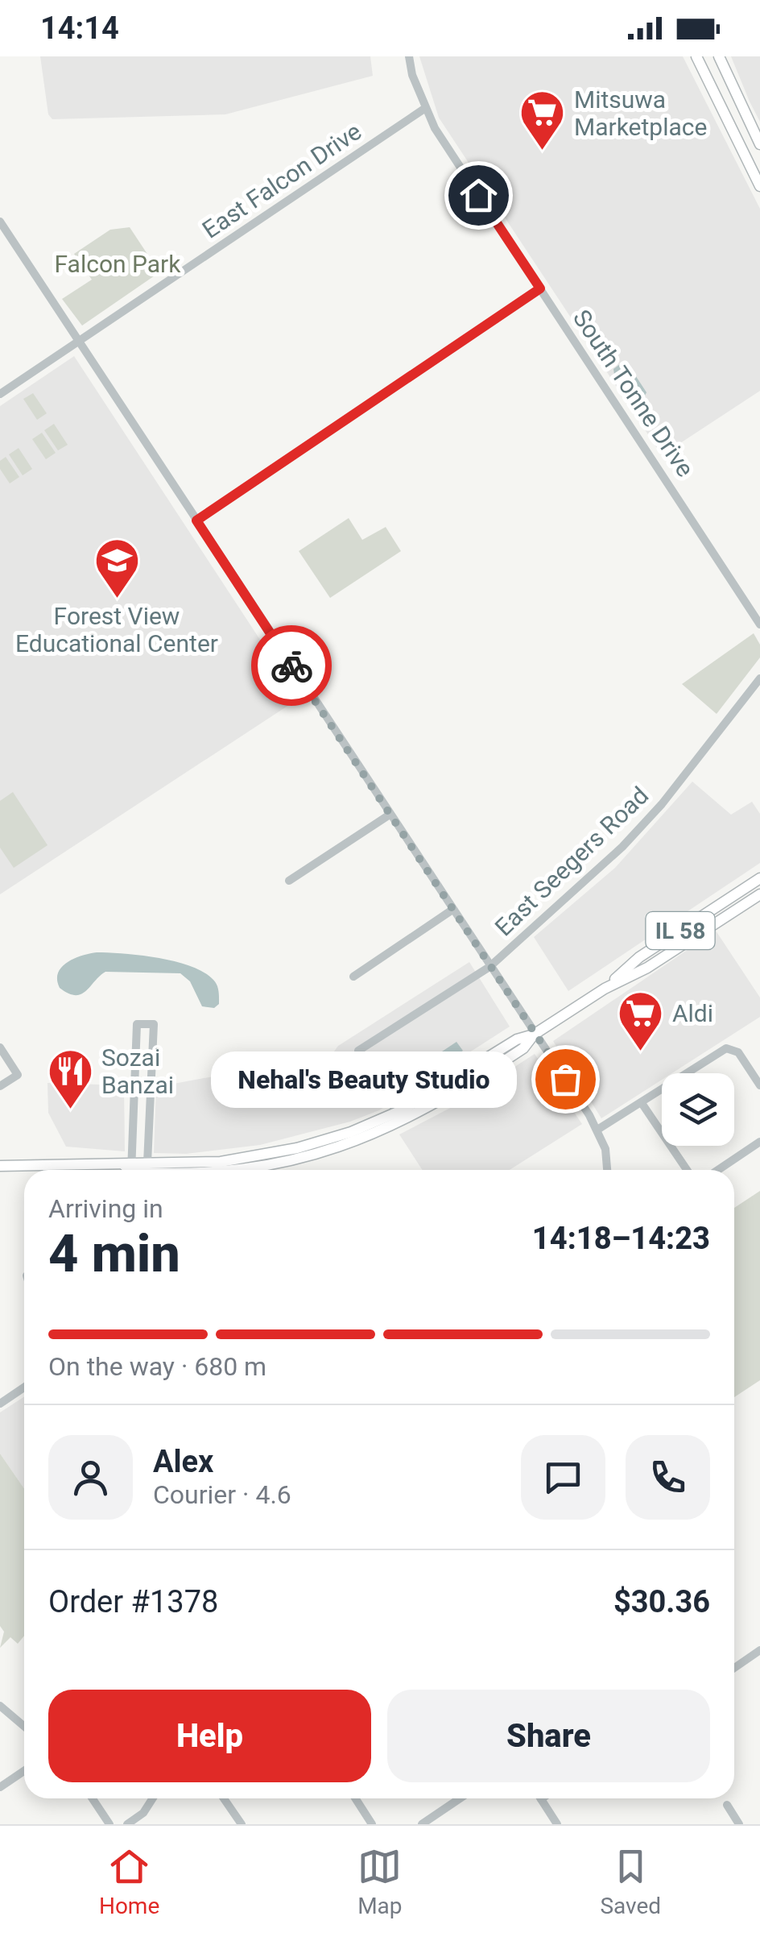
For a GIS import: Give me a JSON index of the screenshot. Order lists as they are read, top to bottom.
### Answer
{
  "streets": {
    "main road": ["IL 58"],
    "street": ["East Falcon Drive", "South Tonne Drive", "East Seegers Road"]
  },
  "crossings": [
    ["East Falcon Drive", "South Tonne Drive"],
    ["East Seegers Road", "IL 58"]
  ],
  "parks": ["Falcon Park"],
  "places": {
    "supermarket": ["Mitsuwa Marketplace", "Aldi"],
    "school or university": ["Forest View Educational Center"],
    "other": ["Nehal's Beauty Studio"],
    "restaurant": ["Sozai Banzai"]
  },
  "page": {
    "status": "14:14",
    "bubble": "Nehal's Beauty Studio",
    "heading": ["4 min", "Arriving in", "14:18–14:23"],
    "panel": [
      "Alex",
      "Courier · 4.6",
      "Order #1378",
      "$30.36"
    ],
    "bar": "On the way · 680 m",
    "buttons": ["Help", "Share"],
    "tabs": ["Home", "Map", "Saved"]
  }
}
